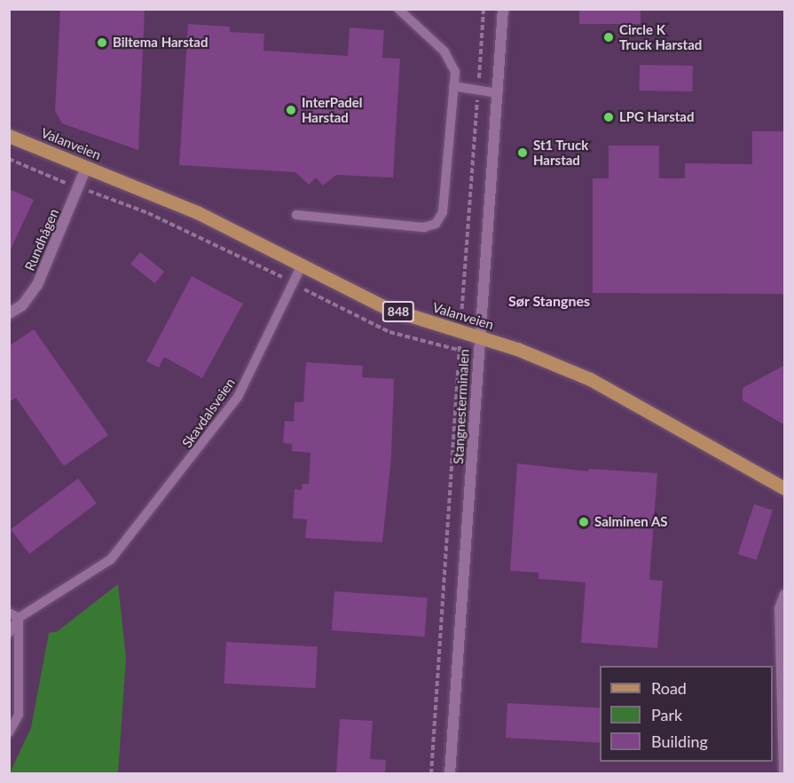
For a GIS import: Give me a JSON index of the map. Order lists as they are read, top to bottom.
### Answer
{
  "streets": {
    "main road": ["Valanveien", "848"],
    "street": ["Rundhågen", "Stangnesterminalen"],
    "lane": ["Skavdalsveien"]
  },
  "crossings": [
    ["Valanveien", "Rundhågen"],
    ["Valanveien", "Stangnesterminalen"],
    ["Valanveien", "Skavdalsveien"]
  ],
  "districts": ["Sør Stangnes"],
  "places": [
    "Circle K Truck Harstad",
    "Biltema Harstad",
    "InterPadel Harstad",
    "LPG Harstad",
    "St1 Truck Harstad",
    "Salminen AS"
  ],
  "legend": ["Road", "Park", "Building"]
}
